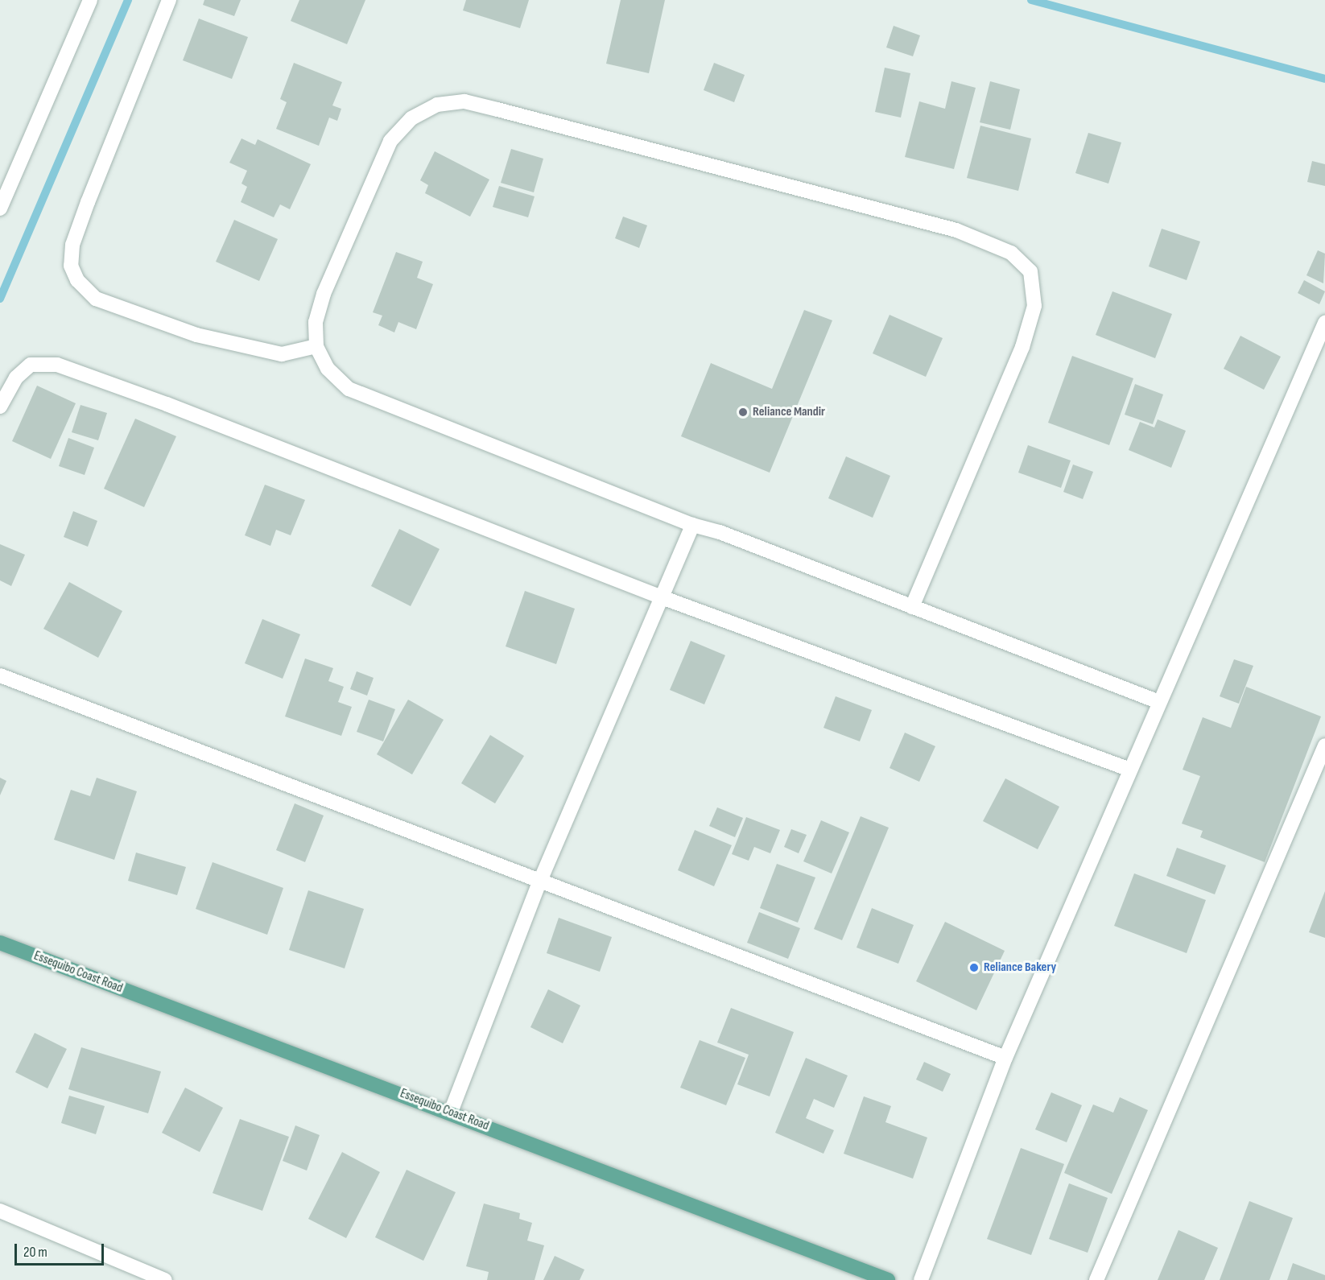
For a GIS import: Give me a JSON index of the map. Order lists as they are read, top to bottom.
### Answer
{
  "streets": {
    "main road": ["Essequibo Coast Road"]
  },
  "places": ["Reliance Mandir", "Reliance Bakery"],
  "scale_bar": "20 m"
}
